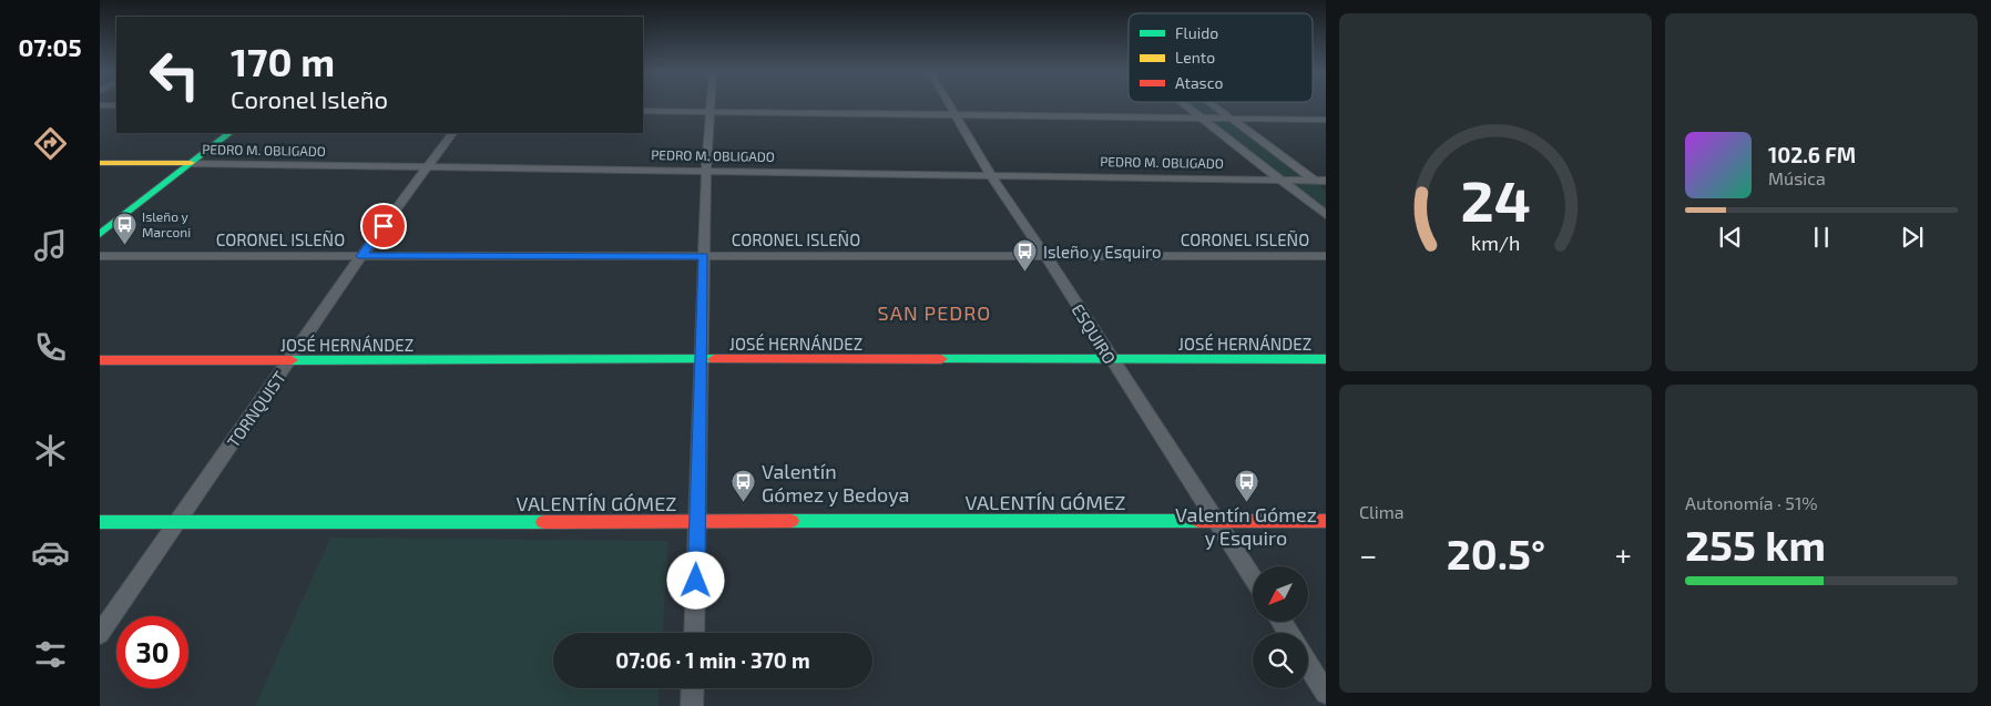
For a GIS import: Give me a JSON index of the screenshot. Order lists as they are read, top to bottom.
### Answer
{
  "streets": {
    "street": [
      "PEDRO M. OBLIGADO",
      "CORONEL ISLEÑO",
      "ESQUIRO",
      "JOSÉ HERNÁNDEZ",
      "TORNQUIST",
      "VALENTÍN GÓMEZ"
    ]
  },
  "crossings": [
    ["PEDRO M. OBLIGADO", "ESQUIRO"],
    ["PEDRO M. OBLIGADO", "TORNQUIST"],
    ["CORONEL ISLEÑO", "ESQUIRO"],
    ["CORONEL ISLEÑO", "TORNQUIST"],
    ["ESQUIRO", "JOSÉ HERNÁNDEZ"],
    ["ESQUIRO", "VALENTÍN GÓMEZ"],
    ["JOSÉ HERNÁNDEZ", "TORNQUIST"],
    ["TORNQUIST", "VALENTÍN GÓMEZ"]
  ],
  "districts": ["SAN PEDRO"],
  "places": {
    "bus stop": [
      "Isleño y Marconi",
      "Isleño y Esquiro",
      "Valentín Gómez y Esquiro",
      "Valentín Gómez y Bedoya"
    ]
  },
  "legend": ["Fluido", "Lento", "Atasco"],
  "north": "bottom left",
  "page": {
    "tabs": "07:05",
    "turn": ["170 m", "Coronel Isleño"],
    "song": ["102.6 FM", "Música"],
    "tile": [
      "Clima",
      ["Autonomía · 51%", "255 km"]
    ],
    "heat": ["−", "20.5°", "+"],
    "limit": "30",
    "trip": "07:06 · 1 min · 370 m",
    "gauge": ["24", "km/h"]
  }
}
